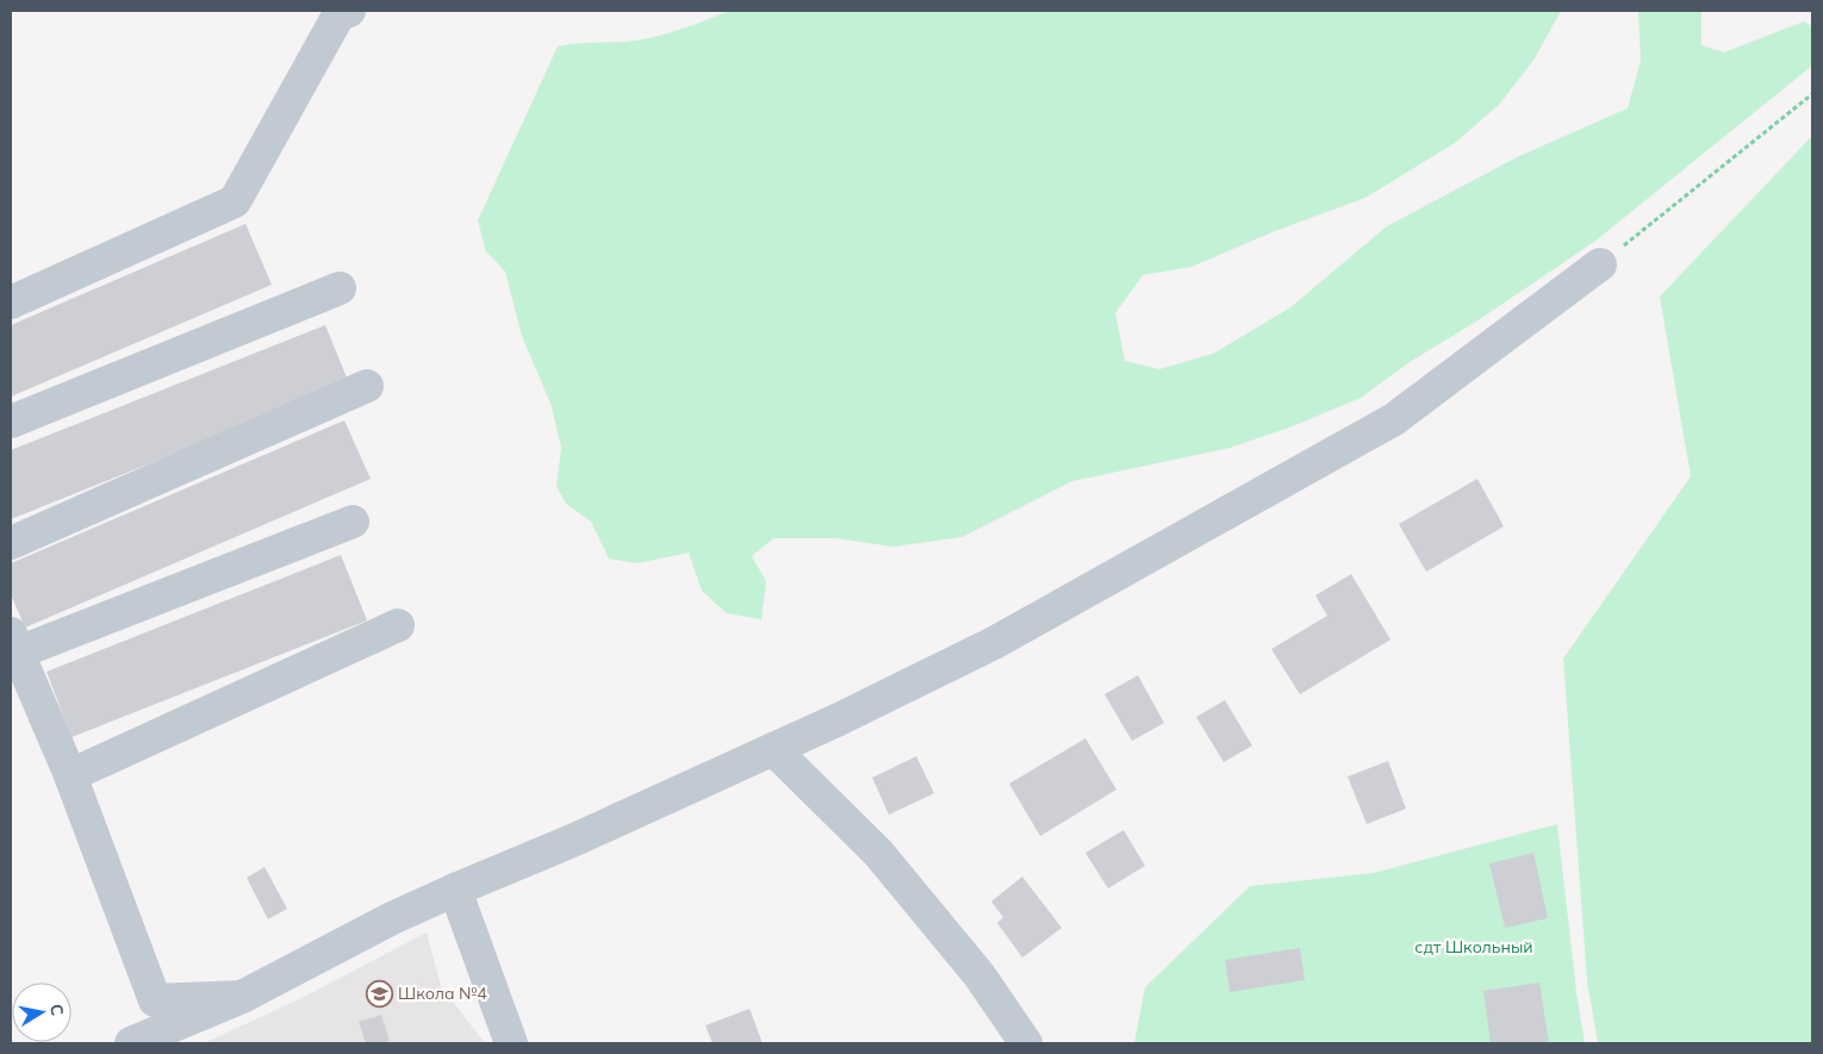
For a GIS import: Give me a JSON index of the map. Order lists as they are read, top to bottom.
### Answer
{
  "parks": ["сдт Школьный"],
  "places": {
    "school or university": ["Школа №4"]
  },
  "north": "right"
}
